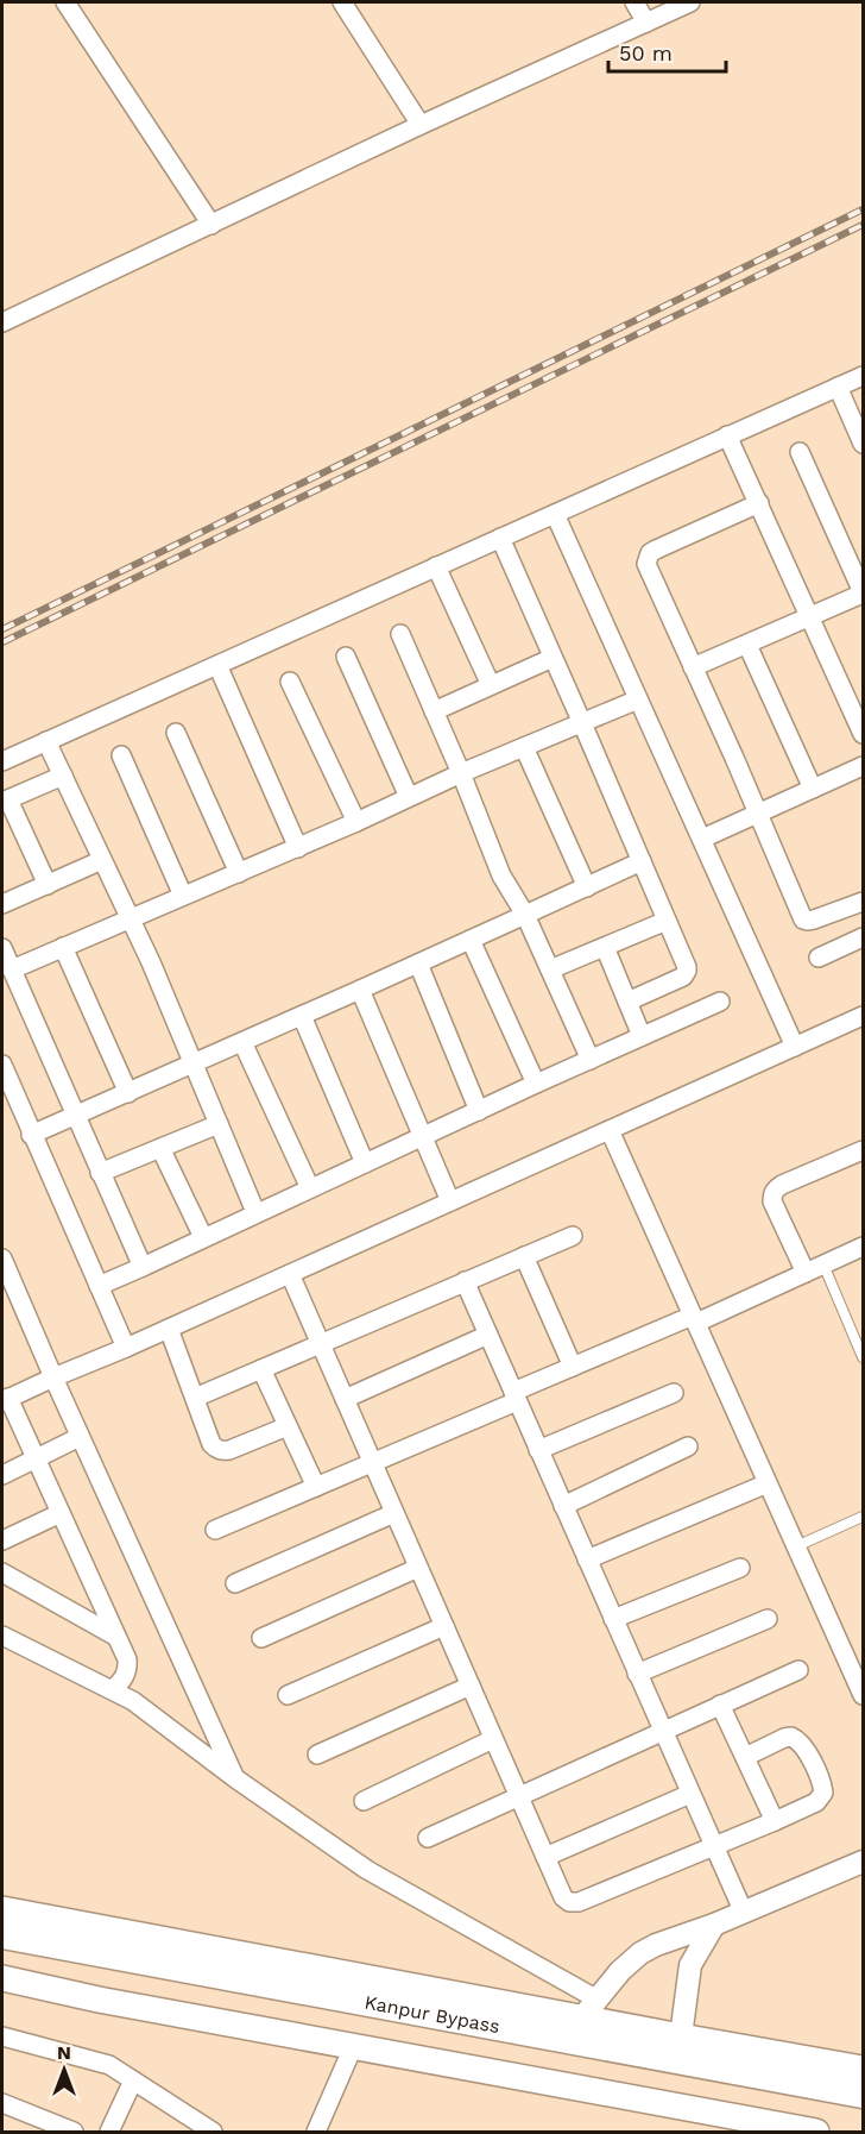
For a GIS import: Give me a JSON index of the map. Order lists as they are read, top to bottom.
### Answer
{
  "streets": {
    "highway": ["Kanpur Bypass"]
  },
  "scale_bar": "50 m",
  "north": "top"
}
